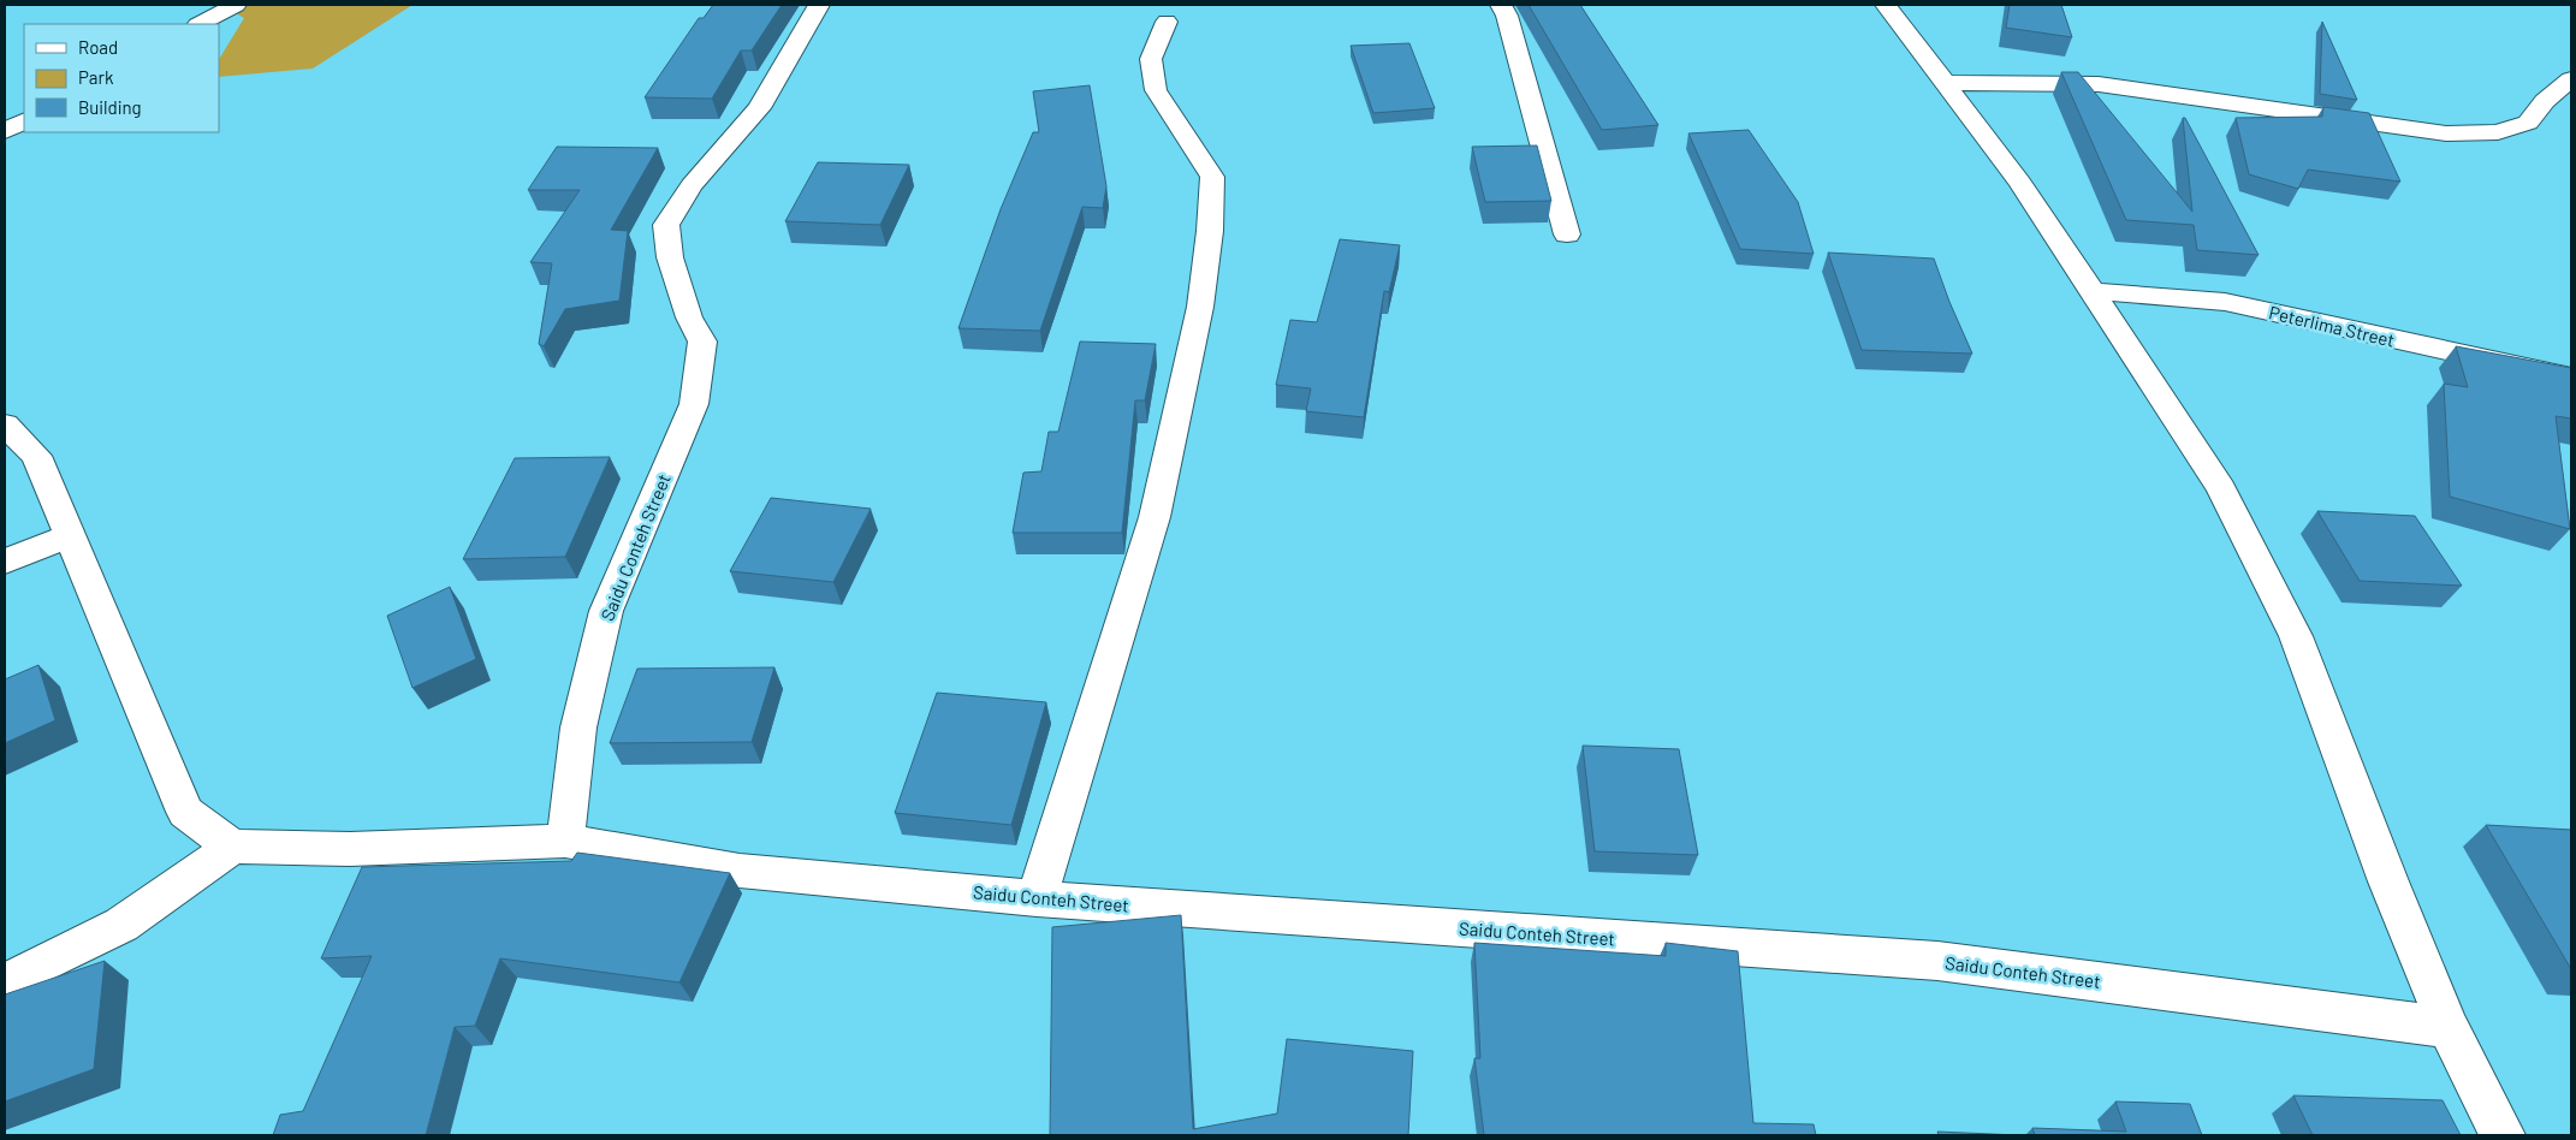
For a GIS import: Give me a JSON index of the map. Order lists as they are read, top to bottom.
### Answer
{
  "streets": {
    "street": ["Peterlima Street", "Saidu Conteh Street"]
  },
  "legend": ["Road", "Park", "Building"]
}
